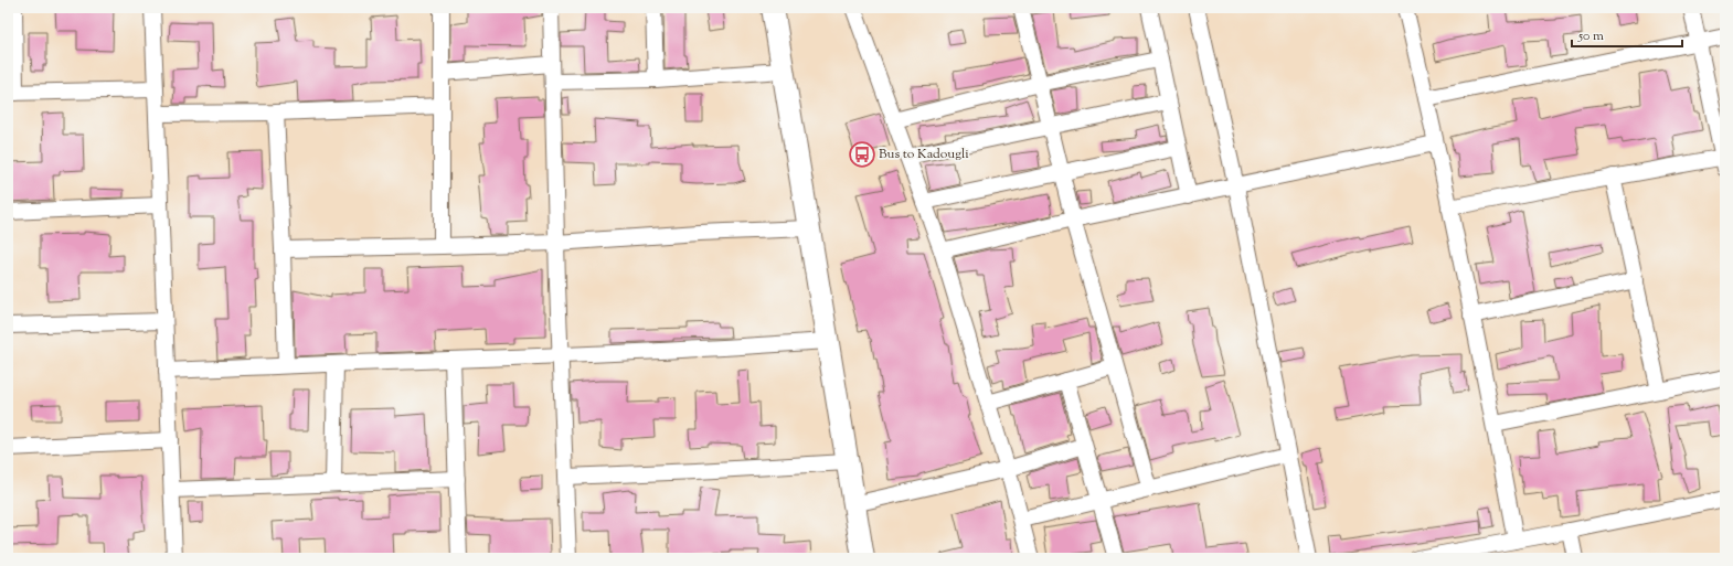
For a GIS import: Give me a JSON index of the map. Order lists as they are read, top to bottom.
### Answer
{
  "places": {
    "bus stop": ["Bus to Kadougli"]
  },
  "scale_bar": "50 m"
}
